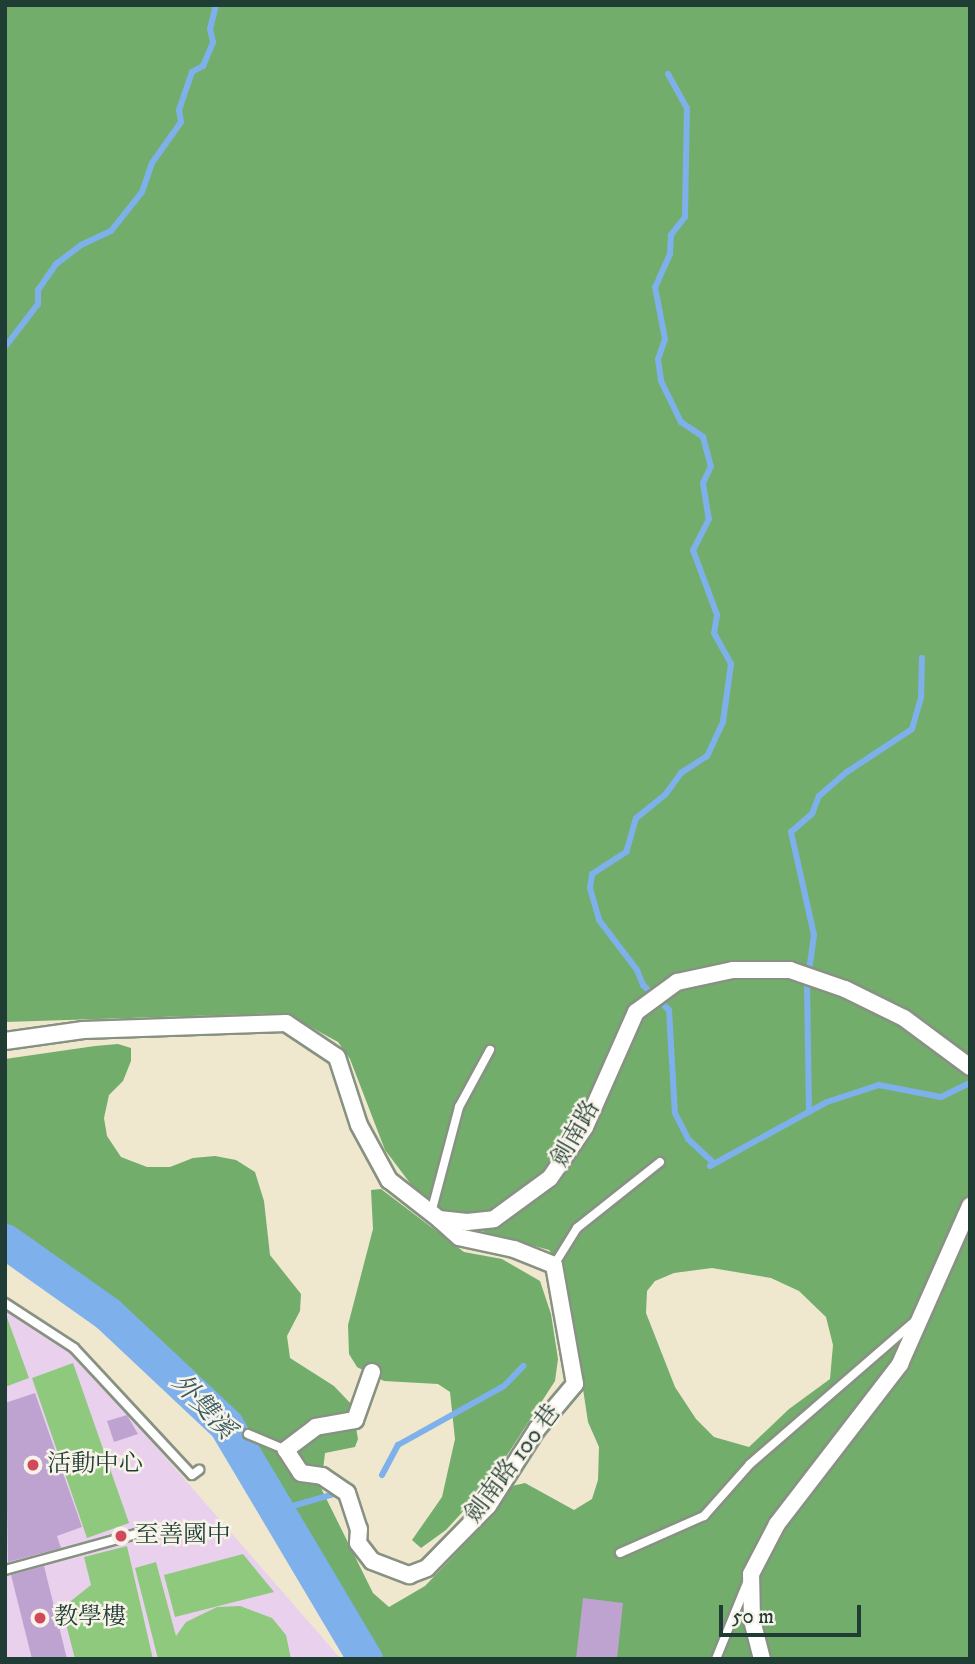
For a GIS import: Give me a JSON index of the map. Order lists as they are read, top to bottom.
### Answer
{
  "streets": {
    "street": ["劍南路", "劍南路 100 巷"]
  },
  "water": ["外雙溪"],
  "places": ["活動中心", "至善國中", "教學樓"],
  "scale_bar": "50 m"
}
